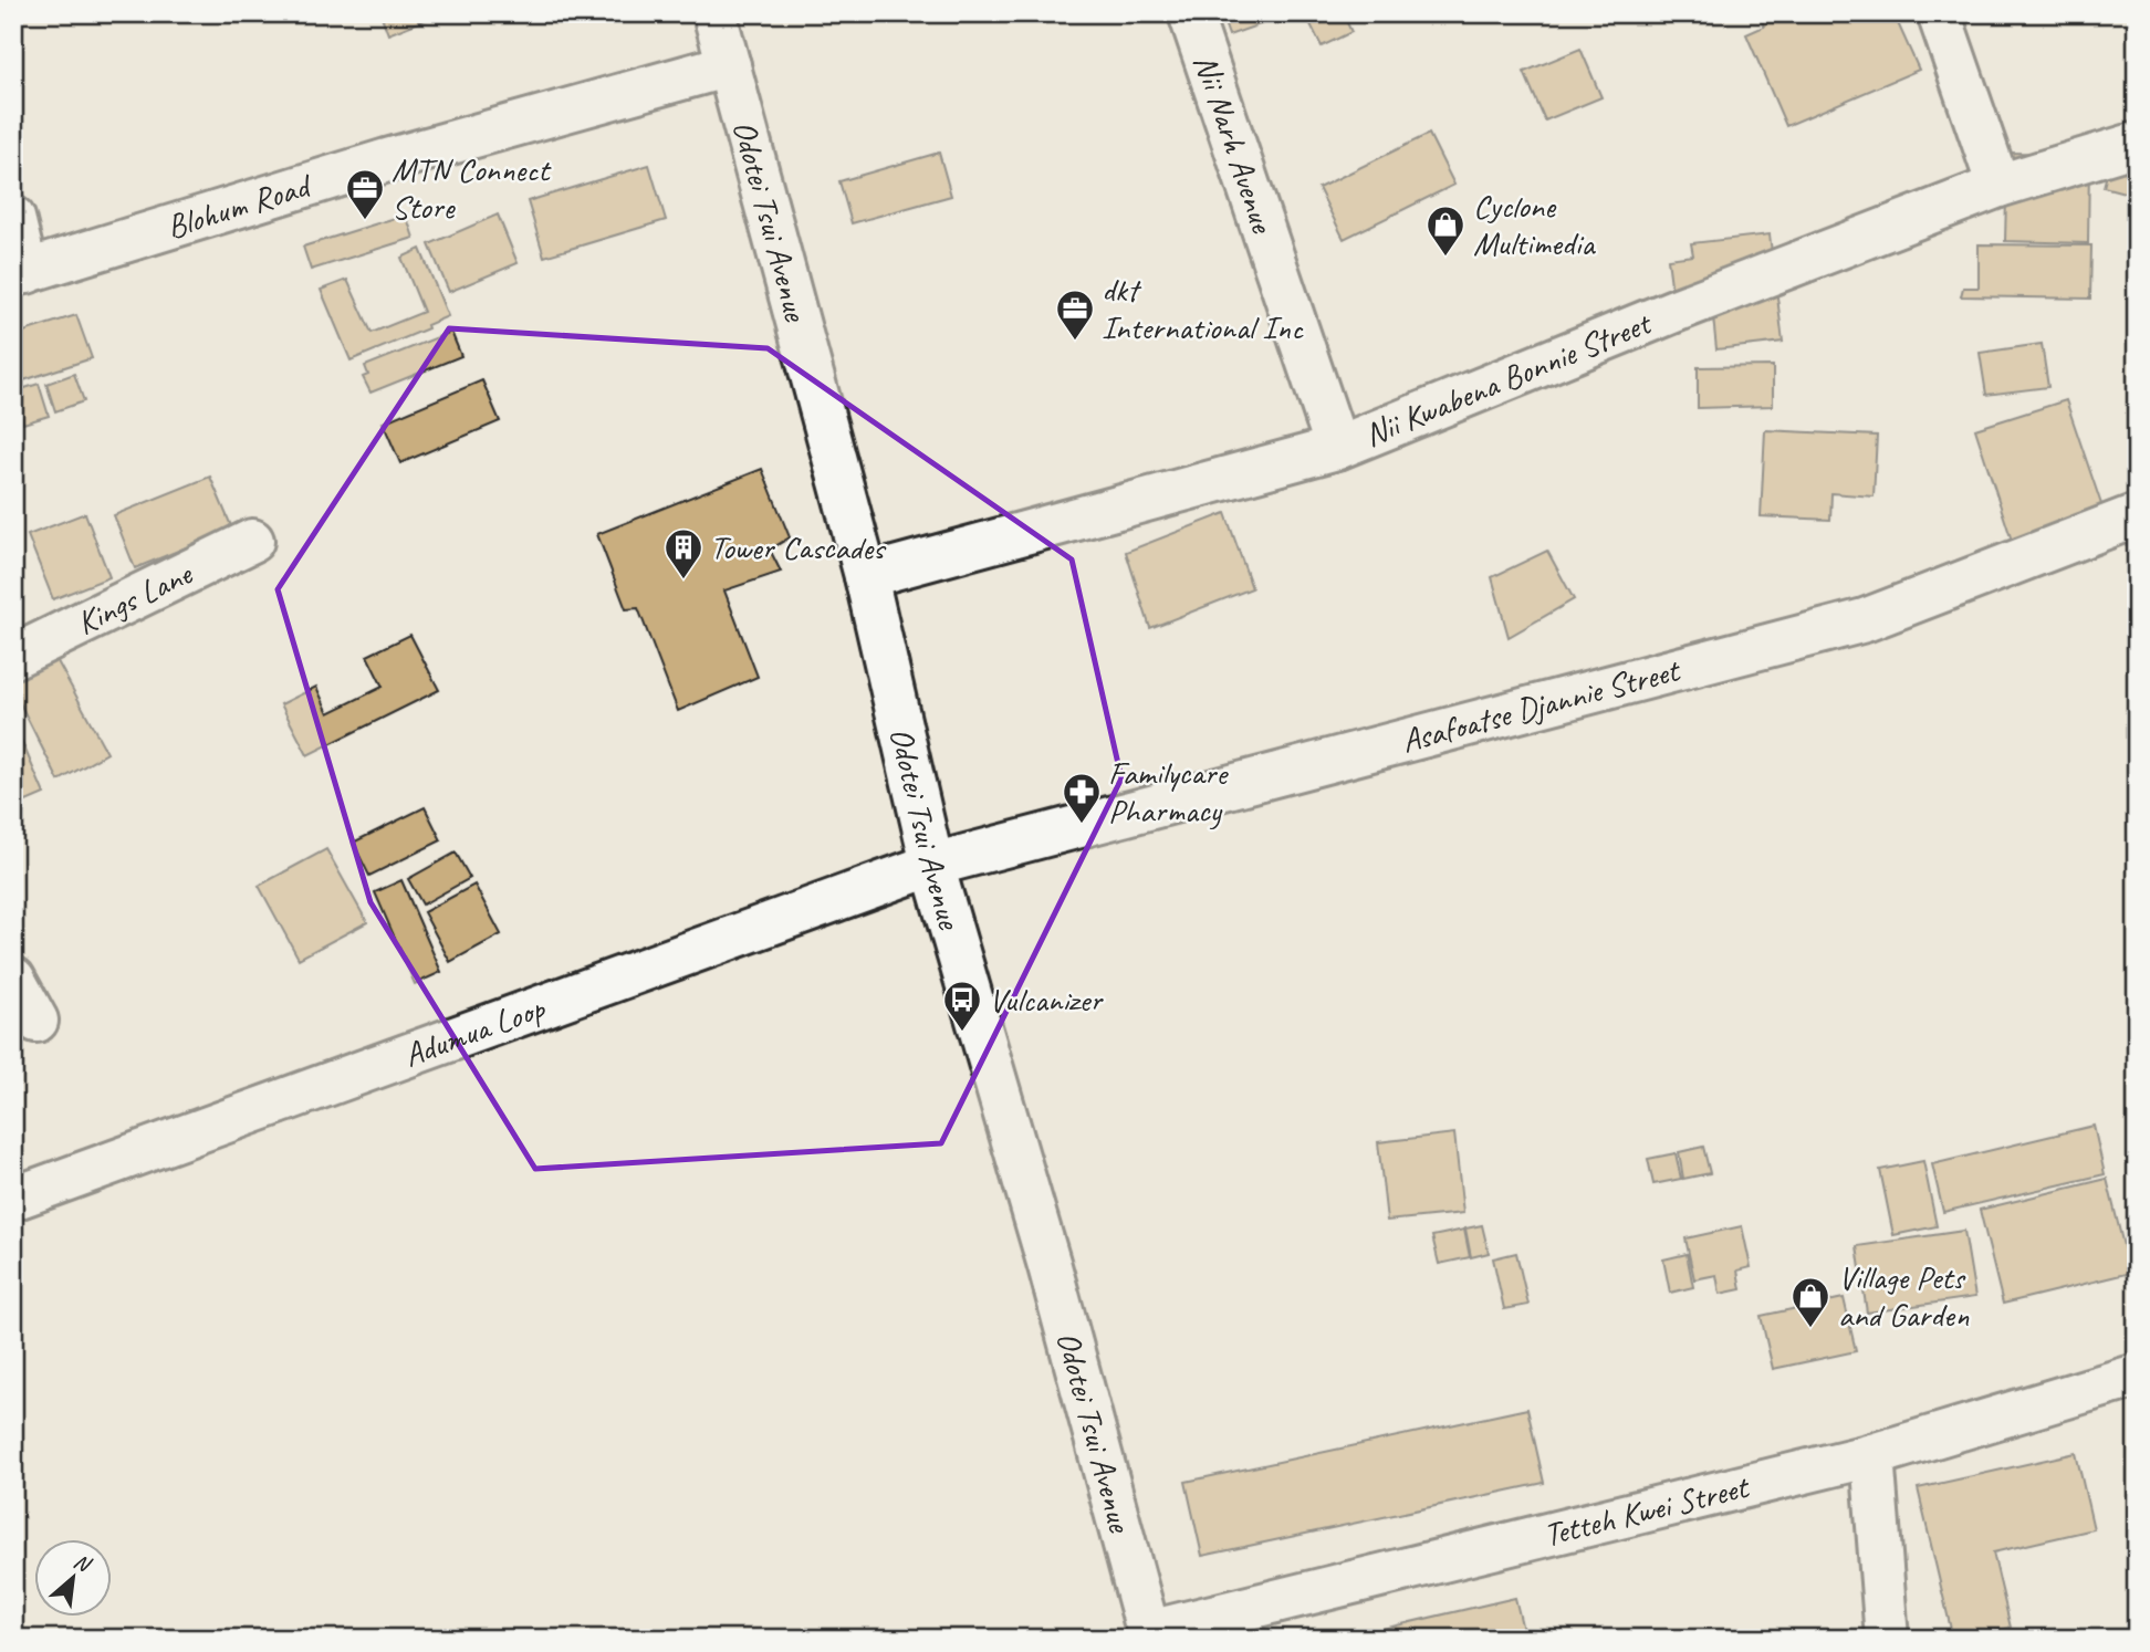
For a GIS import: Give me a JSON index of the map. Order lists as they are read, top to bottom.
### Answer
{
  "streets": {
    "street": [
      "Nii Narh Avenue",
      "Blohum Road",
      "Odotei Tsui Avenue",
      "Nii Kwabena Bonnie Street",
      "Kings Lane",
      "Asafoatse Djannie Street",
      "Adumua Loop",
      "Tetteh Kwei Street"
    ]
  },
  "crossings": [
    ["Nii Narh Avenue", "Nii Kwabena Bonnie Street"],
    ["Blohum Road", "Odotei Tsui Avenue"],
    ["Odotei Tsui Avenue", "Nii Kwabena Bonnie Street"],
    ["Odotei Tsui Avenue", "Asafoatse Djannie Street"],
    ["Odotei Tsui Avenue", "Adumua Loop"],
    ["Odotei Tsui Avenue", "Tetteh Kwei Street"],
    ["Asafoatse Djannie Street", "Adumua Loop"]
  ],
  "places": {
    "office": ["MTN Connect Store", "dkt International Inc"],
    "shop": ["Cyclone Multimedia", "Village Pets and Garden"],
    "building": ["Tower Cascades"],
    "pharmacy": ["Familycare Pharmacy"],
    "bus stop": ["Vulcanizer"]
  },
  "north": "top right"
}
